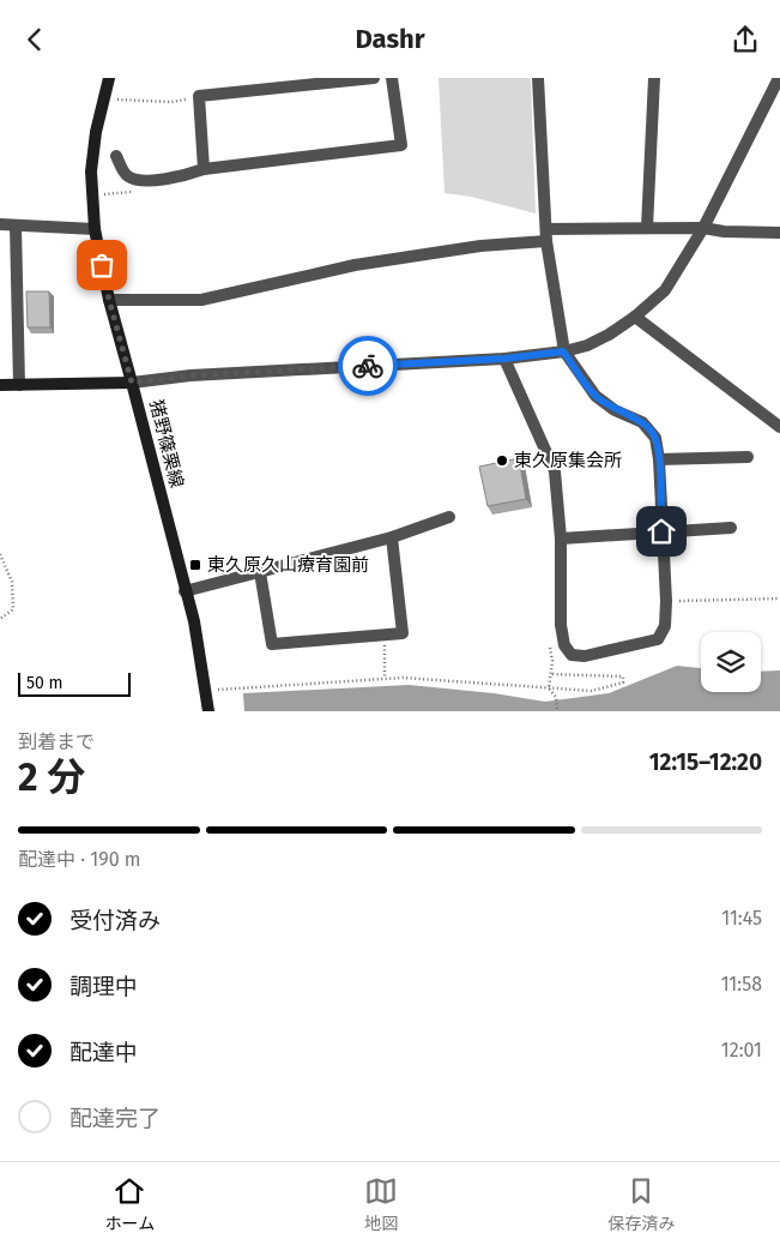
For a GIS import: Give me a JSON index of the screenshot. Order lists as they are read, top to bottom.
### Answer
{
  "streets": {
    "main road": ["猪野篠栗線"]
  },
  "places": {
    "other": ["東久原集会所"],
    "transit": ["東久原久山療育園前"]
  },
  "scale_bar": "50 m",
  "page": {
    "header": "Dashr",
    "scale": "50 m",
    "heading": ["2 分", "到着まで", "12:15–12:20"],
    "bar": "配達中 · 190 m",
    "list": [
      ["受付済み", "11:45"],
      ["調理中", "11:58"],
      ["配達中", "12:01"],
      "配達完了"
    ],
    "tabs": ["ホーム", "地図", "保存済み"]
  }
}
